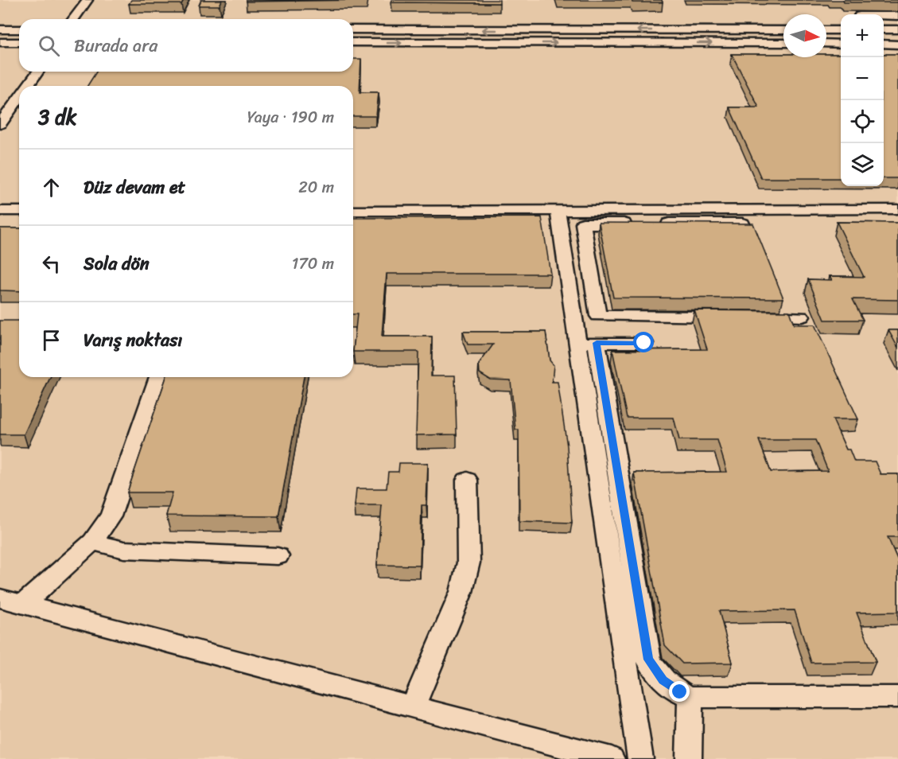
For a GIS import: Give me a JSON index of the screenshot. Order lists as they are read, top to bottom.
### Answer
{
  "north": "right",
  "page": {
    "map_buttons": ["+", "−"],
    "search": "Burada ara",
    "heading": ["3 dk", "Yaya · 190 m"],
    "list": [
      ["Düz devam et", "20 m"],
      ["Sola dön", "170 m"],
      "Varış noktası"
    ]
  }
}
